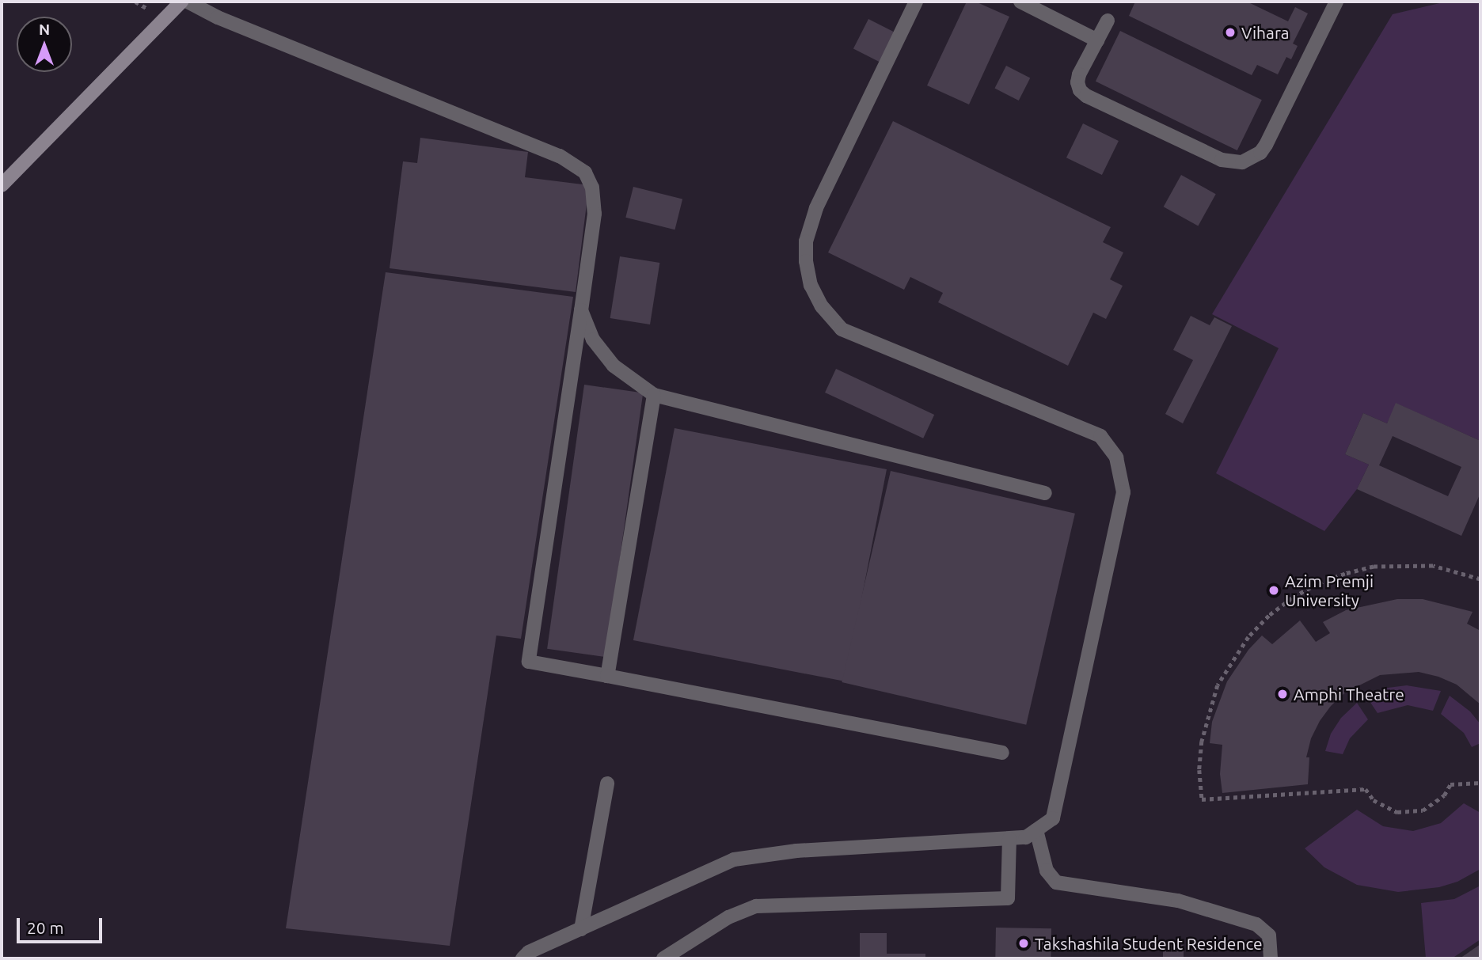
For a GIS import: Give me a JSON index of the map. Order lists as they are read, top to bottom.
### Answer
{
  "places": [
    "Vihara",
    "Azim Premji University",
    "Amphi Theatre",
    "Takshashila Student Residence"
  ],
  "scale_bar": "20 m",
  "north": "top"
}
